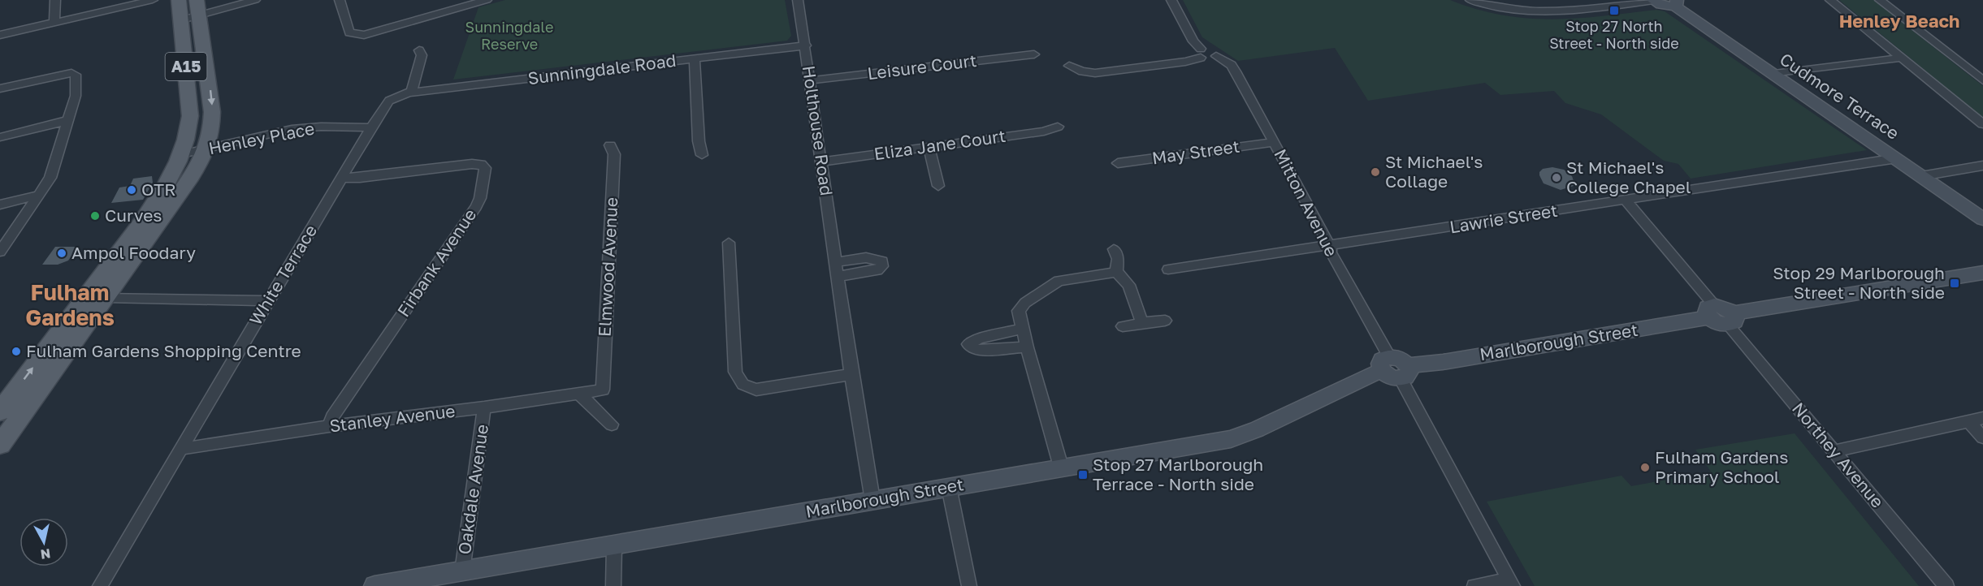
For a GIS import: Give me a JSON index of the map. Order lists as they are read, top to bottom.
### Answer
{
  "streets": {
    "main road": ["A15"],
    "street": [
      "Leisure Court",
      "Sunningdale Road",
      "Cudmore Terrace",
      "Holthouse Road",
      "Henley Place",
      "Eliza Jane Court",
      "May Street",
      "Mitton Avenue",
      "Lawrie Street",
      "Firbank Avenue",
      "Elmwood Avenue",
      "White Terrace",
      "Marlborough Street",
      "Stanley Avenue",
      "Northey Avenue",
      "Oakdale Avenue"
    ]
  },
  "crossings": [
    ["A15", "Henley Place"],
    ["Leisure Court", "Holthouse Road"],
    ["Sunningdale Road", "Holthouse Road"],
    ["Sunningdale Road", "White Terrace"],
    ["Cudmore Terrace", "Lawrie Street"],
    ["Holthouse Road", "Eliza Jane Court"],
    ["Holthouse Road", "Marlborough Street"],
    ["Henley Place", "White Terrace"],
    ["May Street", "Mitton Avenue"],
    ["Mitton Avenue", "Lawrie Street"],
    ["Mitton Avenue", "Marlborough Street"],
    ["Firbank Avenue", "White Terrace"],
    ["Firbank Avenue", "Stanley Avenue"],
    ["Elmwood Avenue", "Stanley Avenue"],
    ["White Terrace", "Stanley Avenue"],
    ["Marlborough Street", "Oakdale Avenue"],
    ["Stanley Avenue", "Oakdale Avenue"]
  ],
  "districts": ["Henley Beach", "Fulham Gardens"],
  "parks": ["Sunningdale Reserve"],
  "places": {
    "transit": ["Stop 27 North Street - North side", "Stop 29 Marlborough Street - North side", "Stop 27 Marlborough Terrace - North side"],
    "other": [
      "St Michael's Collage",
      "St Michael's College Chapel",
      "OTR",
      "Curves",
      "Ampol Foodary",
      "Fulham Gardens Shopping Centre",
      "Fulham Gardens Primary School"
    ]
  },
  "north": "bottom"
}
